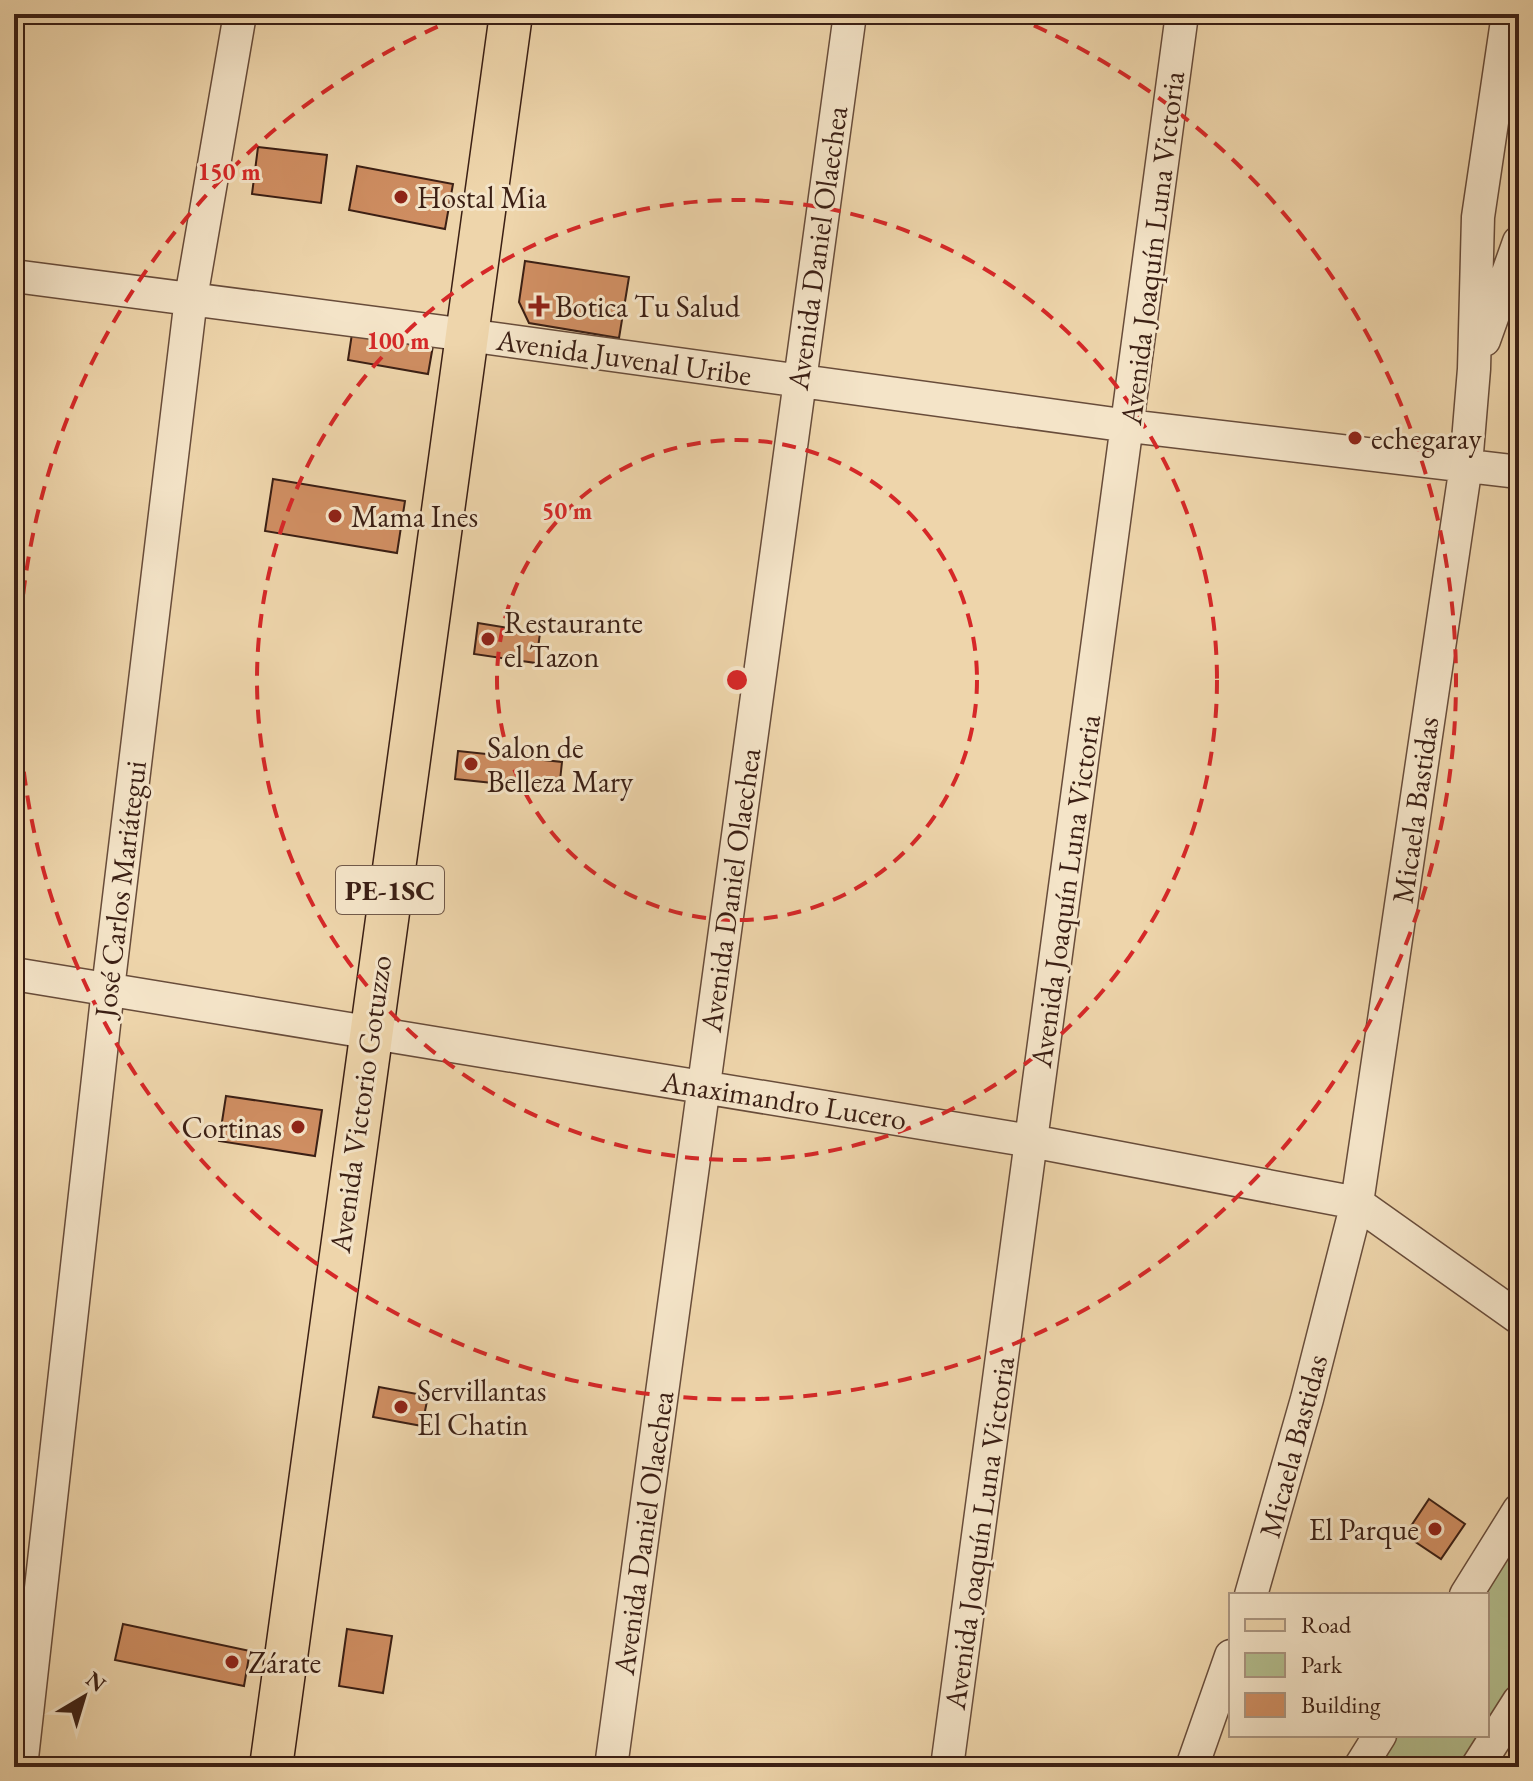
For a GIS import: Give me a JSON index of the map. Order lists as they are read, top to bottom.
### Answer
{
  "streets": {
    "main road": ["PE-1SC", "Avenida Victorio Gotuzzo"],
    "street": [
      "Avenida Daniel Olaechea",
      "Avenida Joaquín Luna Victoria",
      "Avenida Juvenal Uribe",
      "Micaela Bastidas",
      "José Carlos Mariátegui",
      "Anaximandro Lucero"
    ]
  },
  "crossings": [
    ["Avenida Daniel Olaechea", "Avenida Juvenal Uribe"],
    ["Avenida Daniel Olaechea", "Anaximandro Lucero"],
    ["Avenida Joaquín Luna Victoria", "Avenida Juvenal Uribe"],
    ["Avenida Joaquín Luna Victoria", "Anaximandro Lucero"],
    ["Avenida Juvenal Uribe", "Micaela Bastidas"],
    ["Avenida Juvenal Uribe", "José Carlos Mariátegui"],
    ["Avenida Juvenal Uribe", "Avenida Victorio Gotuzzo"],
    ["Micaela Bastidas", "Anaximandro Lucero"],
    ["José Carlos Mariátegui", "Anaximandro Lucero"],
    ["Anaximandro Lucero", "Avenida Victorio Gotuzzo"]
  ],
  "places": {
    "other": [
      "Hostal Mia",
      "echegaray",
      "Mama Ines",
      "Restaurante el Tazon",
      "Salon de Belleza Mary",
      "Cortinas",
      "Servillantas El Chatin",
      "El Parque",
      "Zárate"
    ],
    "health": ["Botica Tu Salud"]
  },
  "legend": ["Road", "Park", "Building"],
  "north": "top right",
  "rings": ["150 m", "100 m", "50 m"]
}
